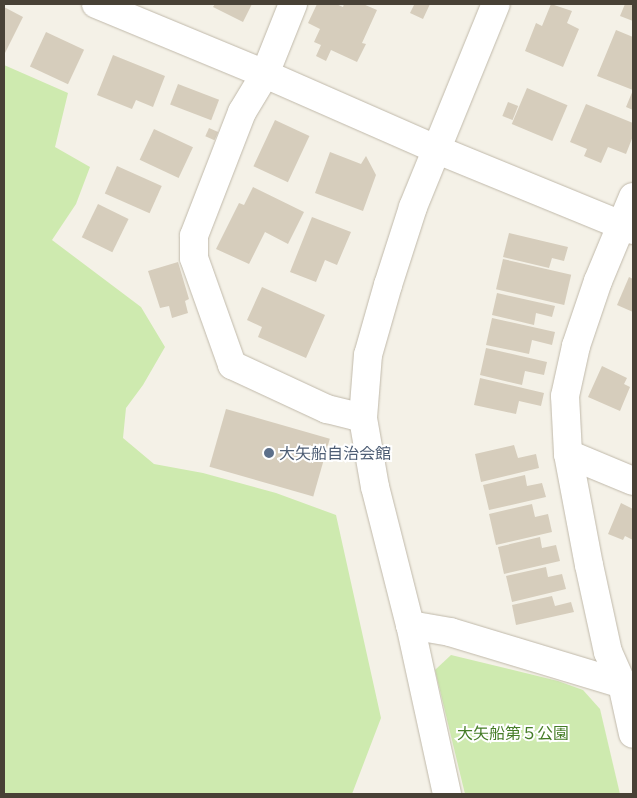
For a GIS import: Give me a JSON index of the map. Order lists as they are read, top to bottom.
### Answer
{
  "parks": ["大矢船第５公園"],
  "places": ["大矢船自治会館"]
}
